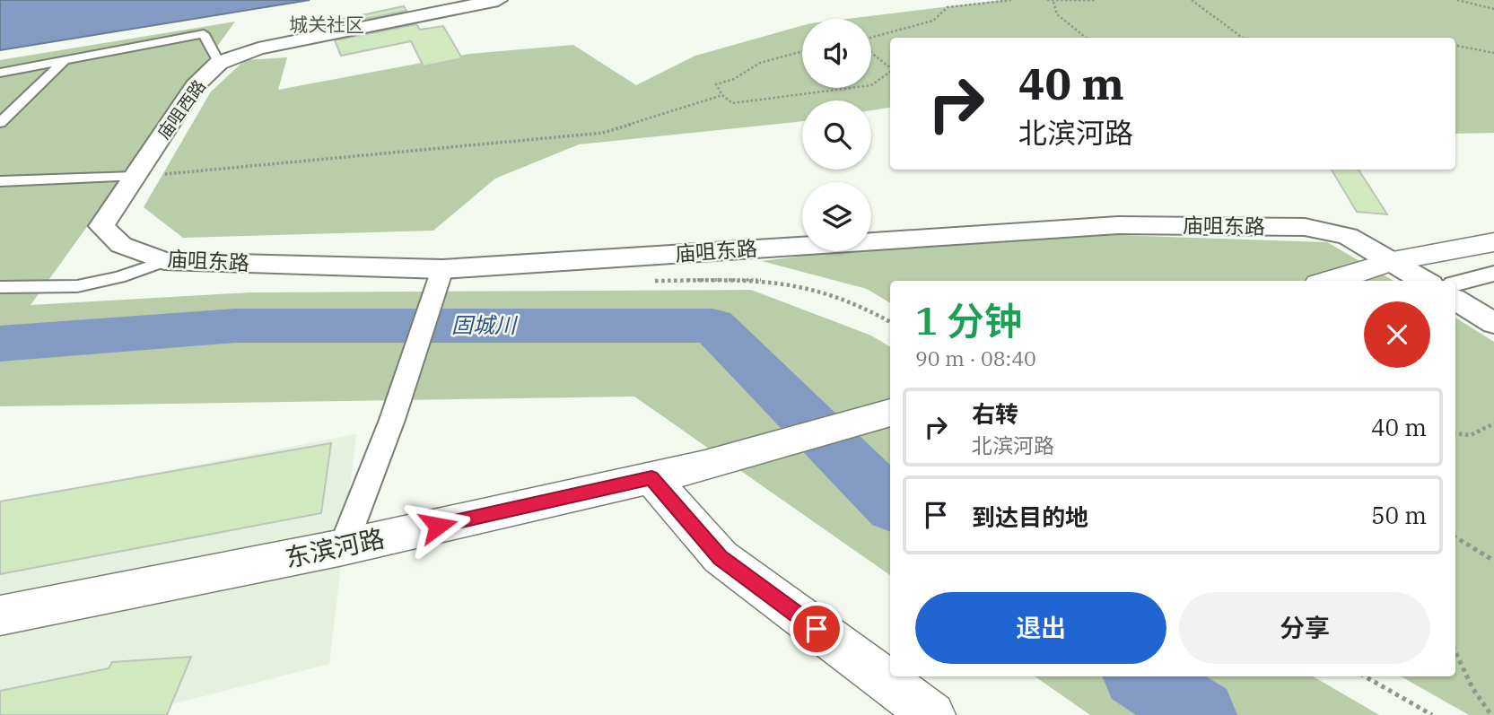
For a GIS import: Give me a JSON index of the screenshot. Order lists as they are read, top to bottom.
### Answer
{
  "streets": {
    "main road": ["东滨河路"],
    "street": ["庙咀西路", "庙咀东路"]
  },
  "crossings": [
    ["庙咀西路", "庙咀东路"]
  ],
  "districts": ["城关社区"],
  "water": ["固城川"],
  "page": {
    "turn": ["40 m", "北滨河路"],
    "heading": ["1 分钟", "90 m · 08:40"],
    "list": [
      {
        "name": "右转",
        "note": "北滨河路",
        "value": "40 m"
      },
      {
        "name": "到达目的地",
        "value": "50 m"
      }
    ],
    "buttons": ["退出", "分享"]
  }
}
